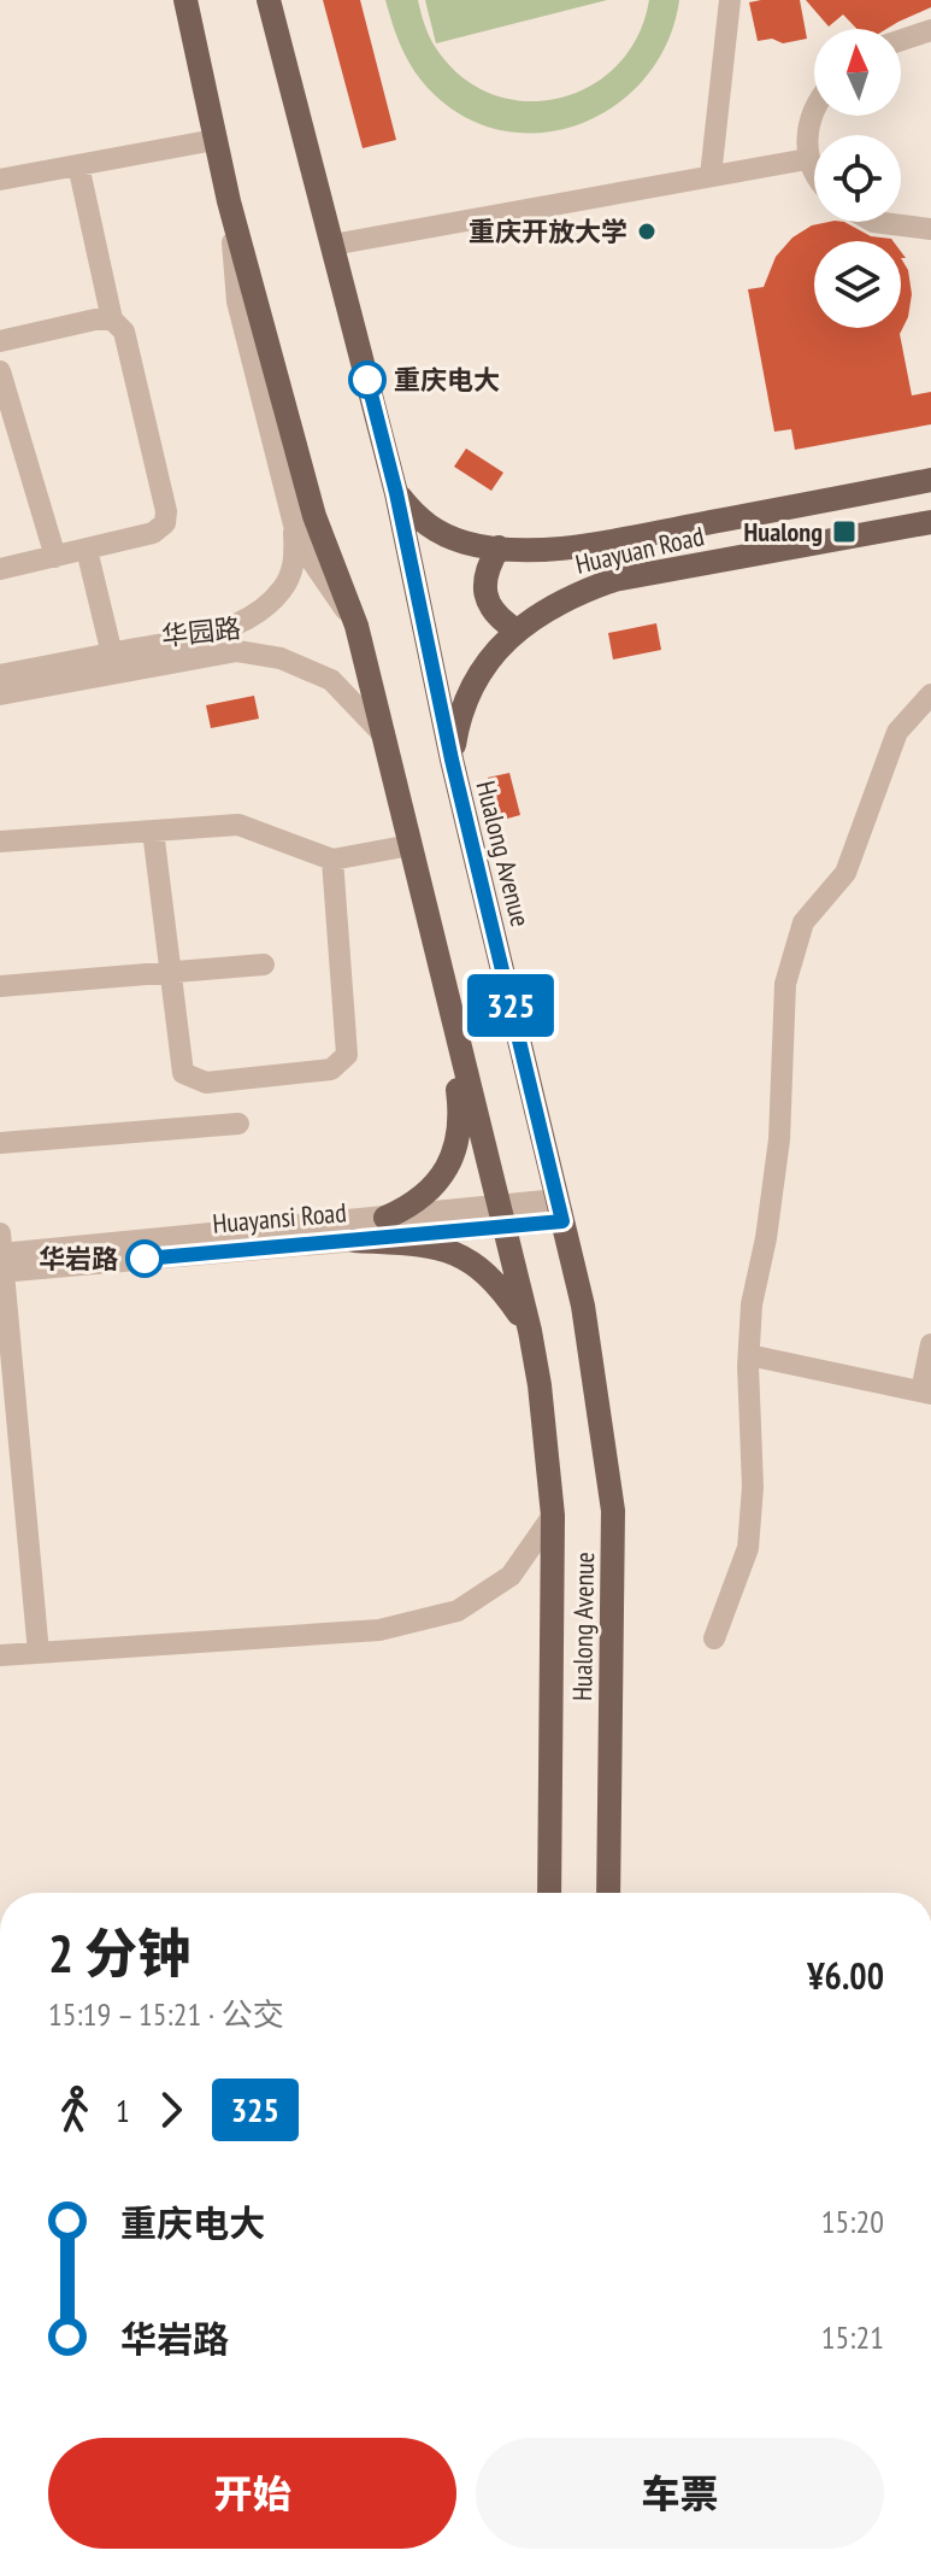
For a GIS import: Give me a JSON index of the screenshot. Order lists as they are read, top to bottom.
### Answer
{
  "streets": {
    "main road": ["Huayuan Road", "Hualong Avenue"],
    "street": ["华园路", "Huayansi Road"]
  },
  "crossings": [
    ["Huayuan Road", "Hualong Avenue"],
    ["华园路", "Hualong Avenue"],
    ["Hualong Avenue", "Huayansi Road"]
  ],
  "places": {
    "other": ["重庆开放大学", "重庆电大", "华岩路"],
    "transit": ["Hualong"]
  },
  "lines": ["bus line 325"],
  "north": "top",
  "page": {
    "on_map": "325",
    "heading": ["2 分钟", "15:19 – 15:21 · 公交", "¥6.00"],
    "legs": ["1", "325"],
    "list": [
      {
        "name": "重庆电大",
        "value": "15:20"
      },
      {
        "name": "华岩路",
        "value": "15:21"
      }
    ],
    "buttons": ["开始", "车票"]
  }
}
